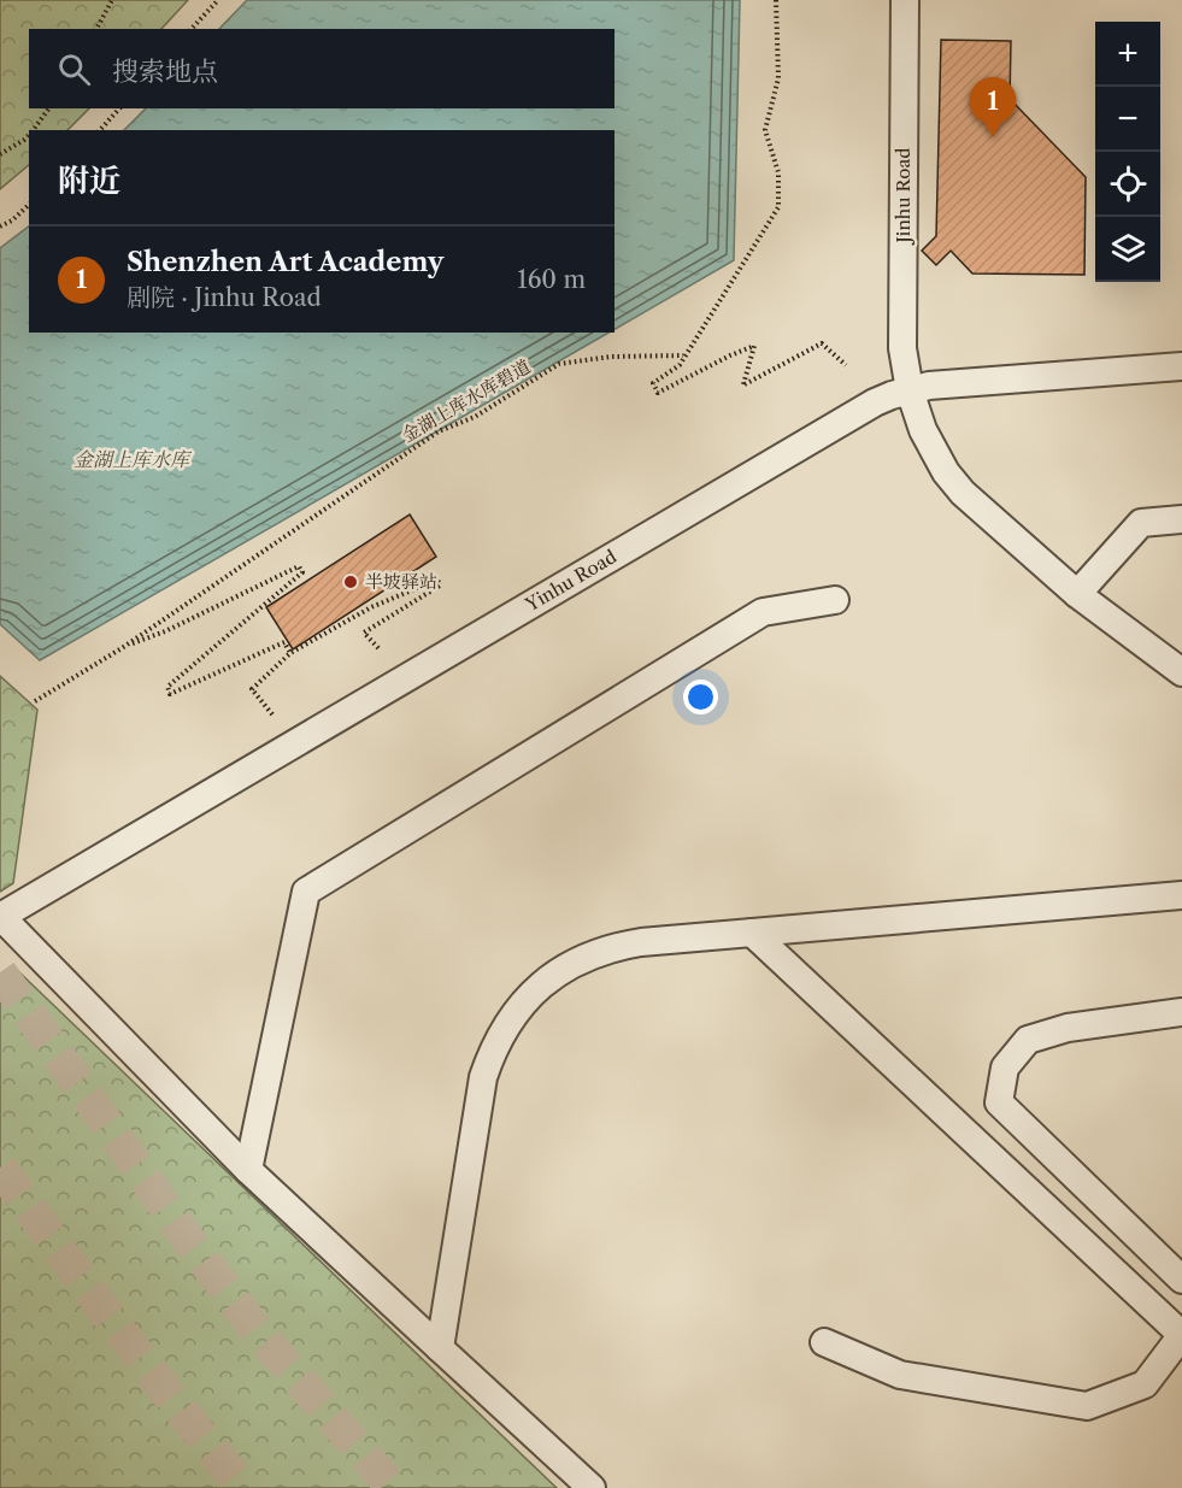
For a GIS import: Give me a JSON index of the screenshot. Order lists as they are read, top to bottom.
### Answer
{
  "streets": {
    "street": ["Jinhu Road", "Yinhu Road"],
    "path": ["金湖上库水库碧道"]
  },
  "crossings": [
    ["Jinhu Road", "Yinhu Road"]
  ],
  "water": ["金湖上库水库"],
  "places": ["半坡驿站"],
  "page": {
    "map_buttons": ["+", "−"],
    "search": "搜索地点",
    "pins": "1",
    "heading": "附近",
    "list": [
      {
        "mark": "1",
        "name": "Shenzhen Art Academy",
        "note": "剧院 · Jinhu Road",
        "value": "160 m"
      }
    ]
  }
}
